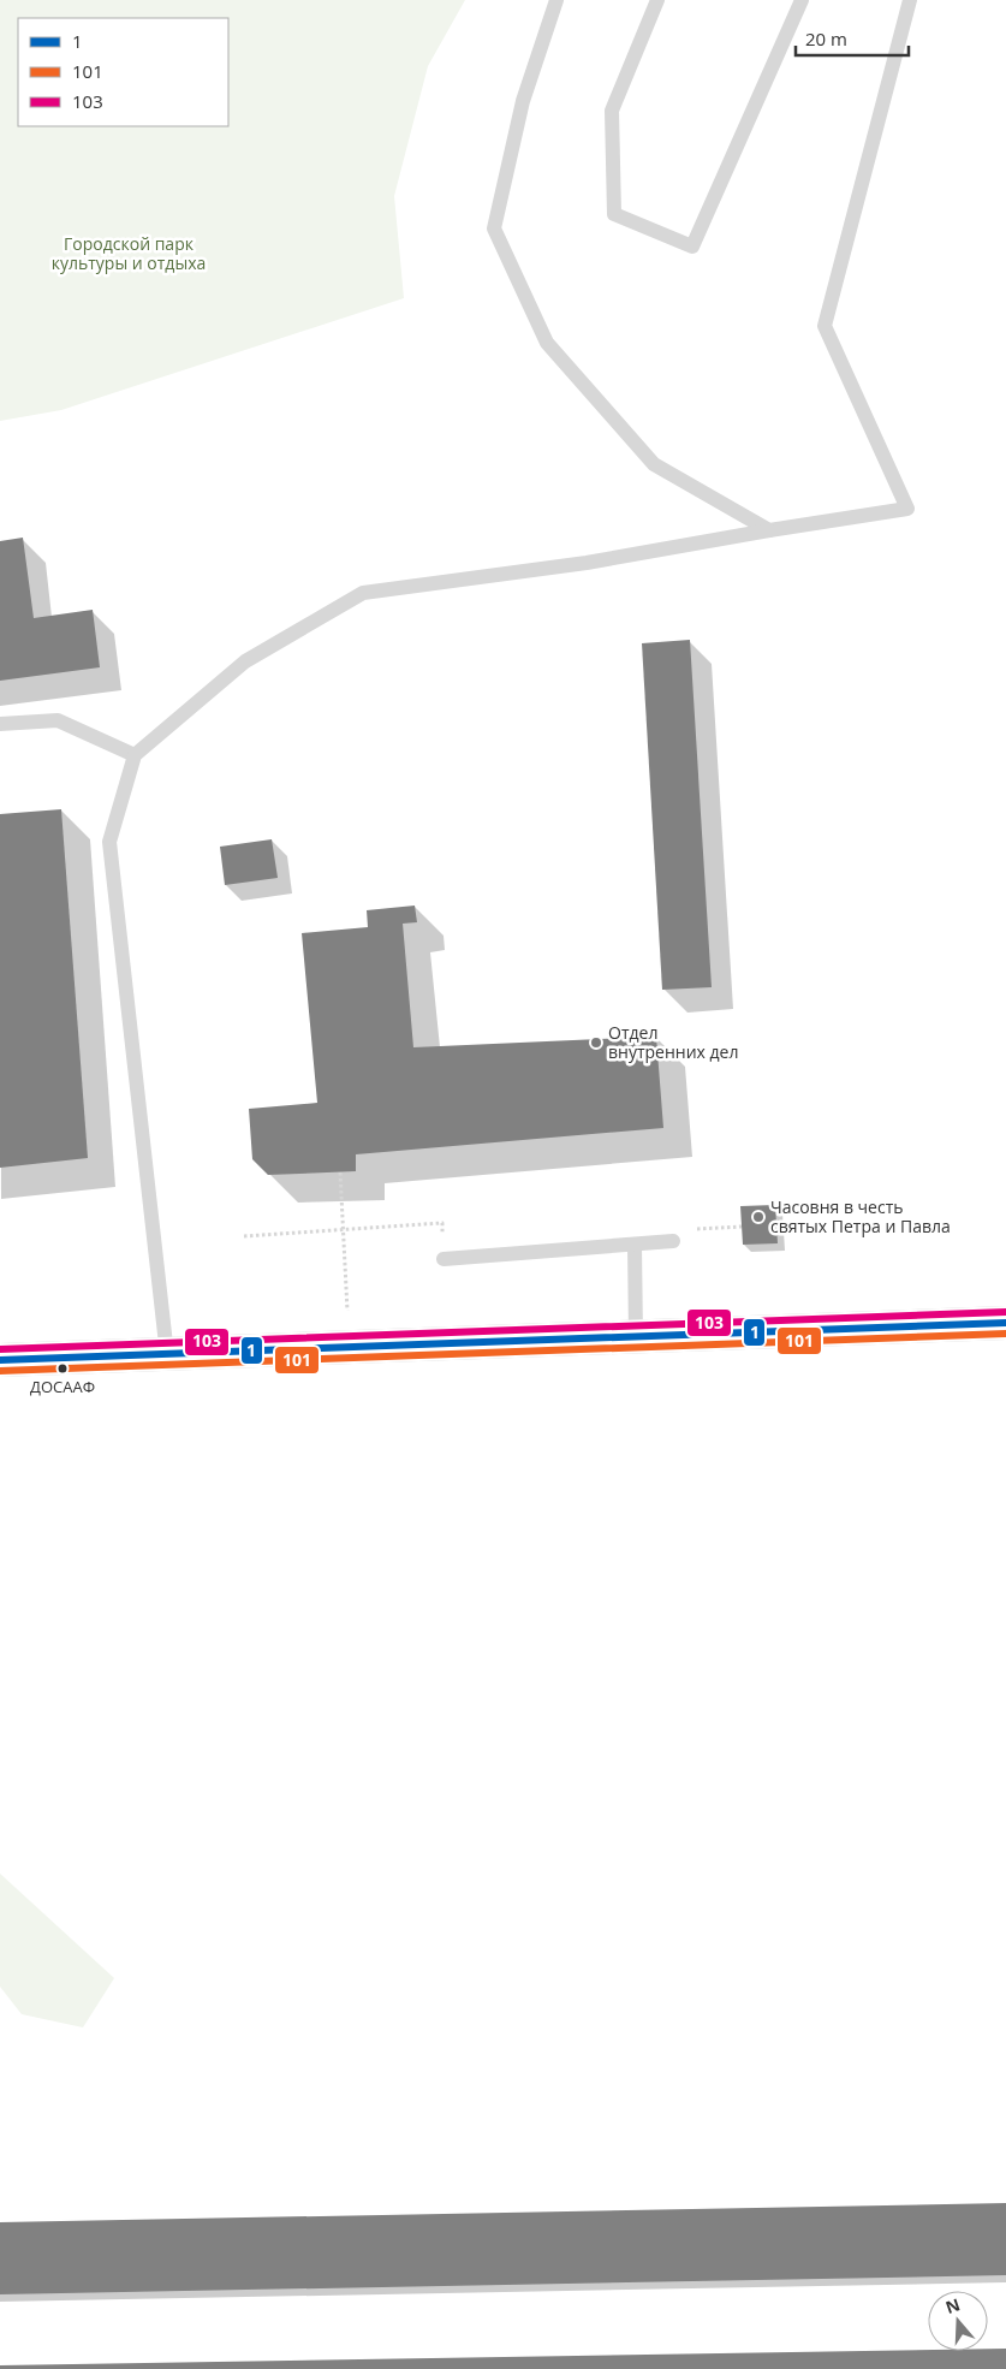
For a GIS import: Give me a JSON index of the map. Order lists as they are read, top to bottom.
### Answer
{
  "parks": ["Городской парк культуры и отдыха"],
  "places": ["Отдел внутренних дел", "Часовня в честь святых Петра и Павла", "ДОСААФ"],
  "lines": ["transit line 103", "transit line 1", "transit line 101"],
  "legend": ["1", "101", "103"],
  "scale_bar": "20 m",
  "north": "top"
}
